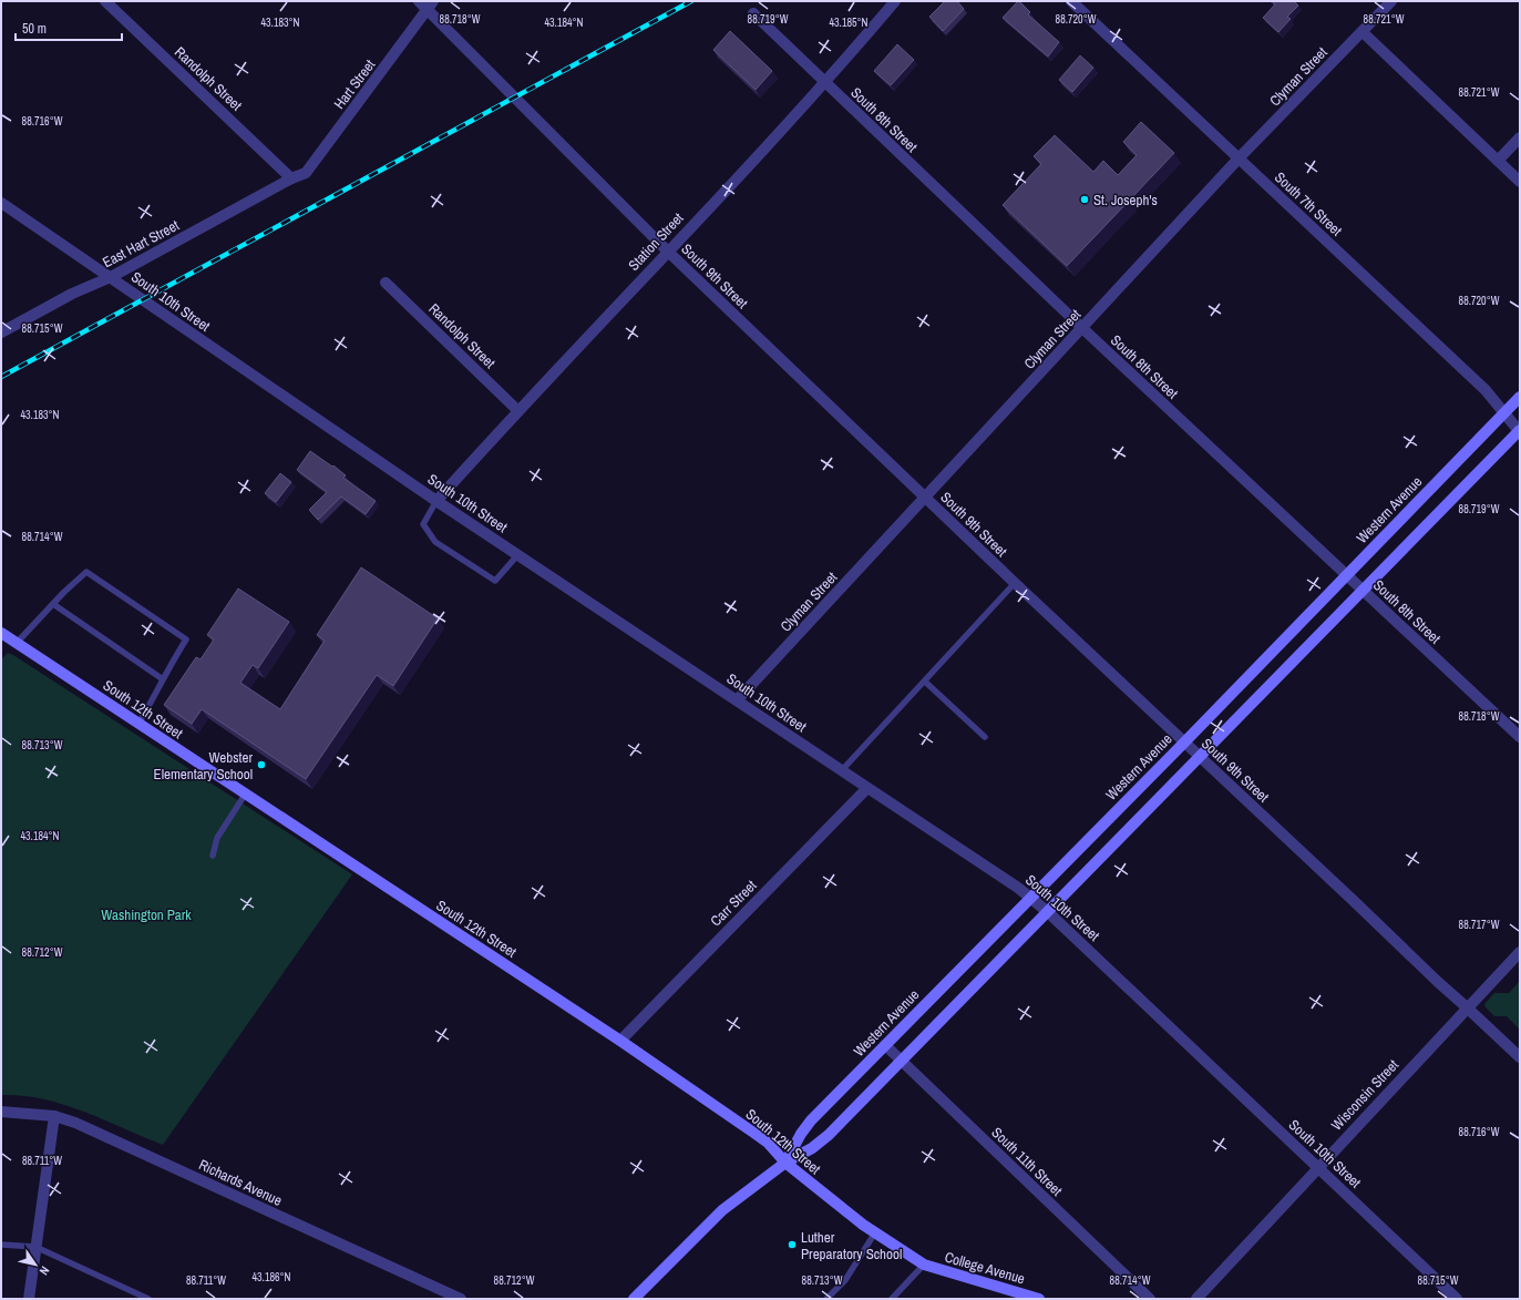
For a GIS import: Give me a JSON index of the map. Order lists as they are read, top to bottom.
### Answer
{
  "streets": {
    "street": [
      "Clyman Street",
      "Randolph Street",
      "Hart Street",
      "South 8th Street",
      "South 7th Street",
      "Station Street",
      "East Hart Street",
      "South 9th Street",
      "South 10th Street",
      "Western Avenue",
      "South 12th Street",
      "Carr Street",
      "Wisconsin Street",
      "South 11th Street",
      "Richards Avenue",
      "College Avenue"
    ]
  },
  "crossings": [
    ["Clyman Street", "South 8th Street"],
    ["Clyman Street", "South 7th Street"],
    ["Clyman Street", "South 9th Street"],
    ["Clyman Street", "South 10th Street"],
    ["Randolph Street", "Hart Street"],
    ["Randolph Street", "Station Street"],
    ["Randolph Street", "East Hart Street"],
    ["Hart Street", "East Hart Street"],
    ["Hart Street", "South 9th Street"],
    ["South 8th Street", "Station Street"],
    ["South 8th Street", "Western Avenue"],
    ["South 7th Street", "Western Avenue"],
    ["Station Street", "South 9th Street"],
    ["Station Street", "South 10th Street"],
    ["East Hart Street", "South 10th Street"],
    ["South 9th Street", "Western Avenue"],
    ["South 9th Street", "Wisconsin Street"],
    ["South 10th Street", "Western Avenue"],
    ["South 10th Street", "Carr Street"],
    ["South 10th Street", "Wisconsin Street"],
    ["Western Avenue", "South 12th Street"],
    ["Western Avenue", "South 11th Street"],
    ["South 12th Street", "Carr Street"],
    ["South 12th Street", "College Avenue"]
  ],
  "parks": ["Washington Park"],
  "places": ["St. Joseph's", "Webster Elementary School", "Luther Preparatory School"],
  "scale_bar": "50 m",
  "north": "bottom right",
  "coordinates": [
    "88.718°W",
    "88.719°W",
    "88.720°W",
    "88.721°W",
    "43.183°N",
    "43.184°N",
    "43.185°N",
    "88.716°W",
    "88.715°W",
    "88.714°W",
    "88.713°W",
    "88.717°W",
    "88.712°W",
    "88.711°W",
    "43.186°N"
  ]
}
